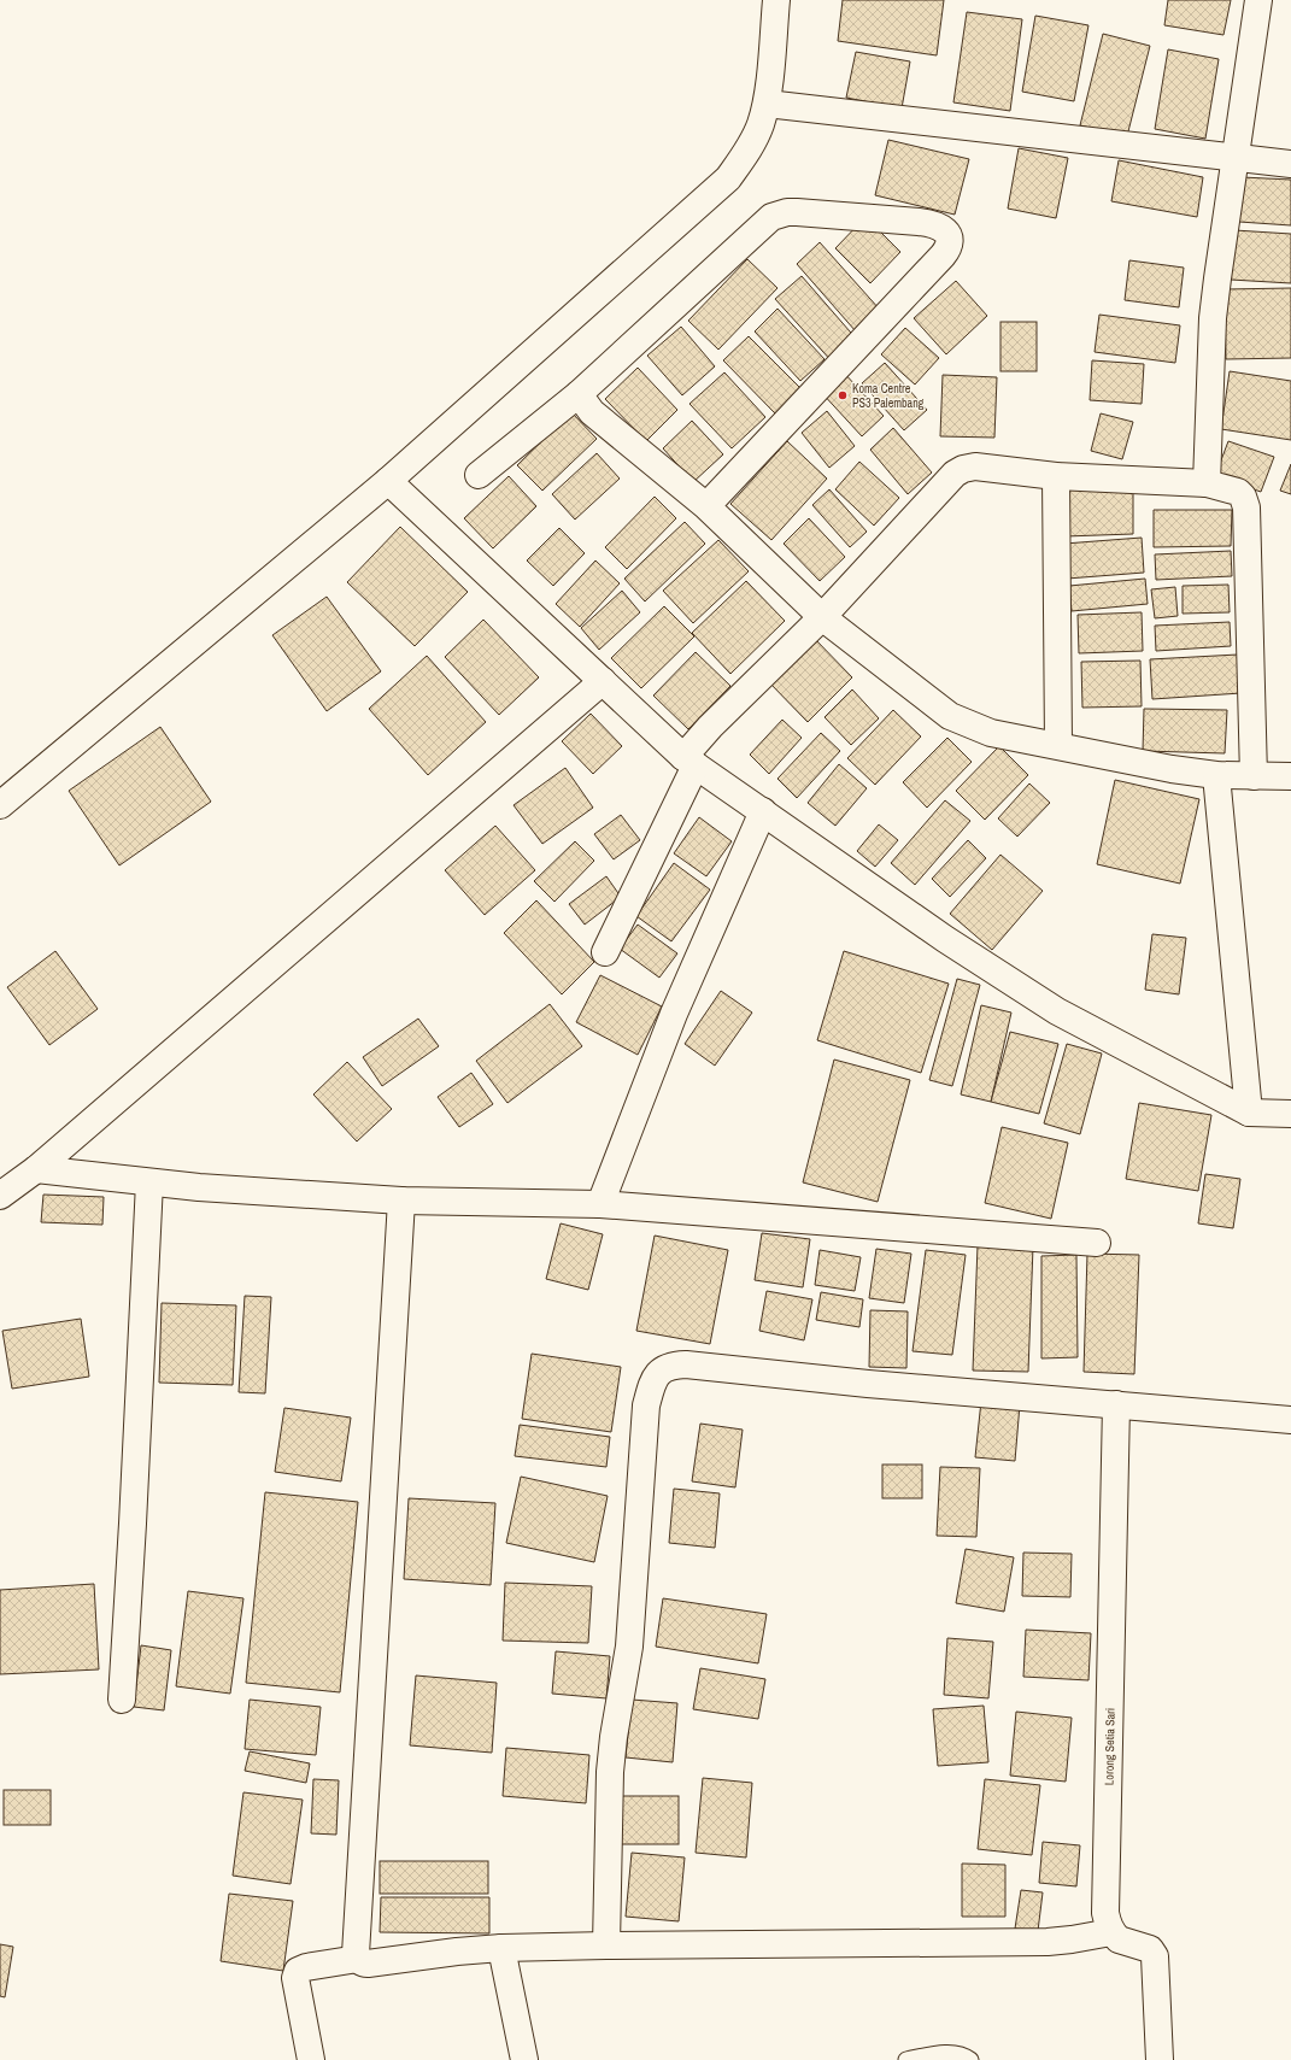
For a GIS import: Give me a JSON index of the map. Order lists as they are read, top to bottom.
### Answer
{
  "streets": {
    "street": ["Lorong Setia Sari"]
  },
  "places": ["Koma Centre PS3 Palembang"]
}
